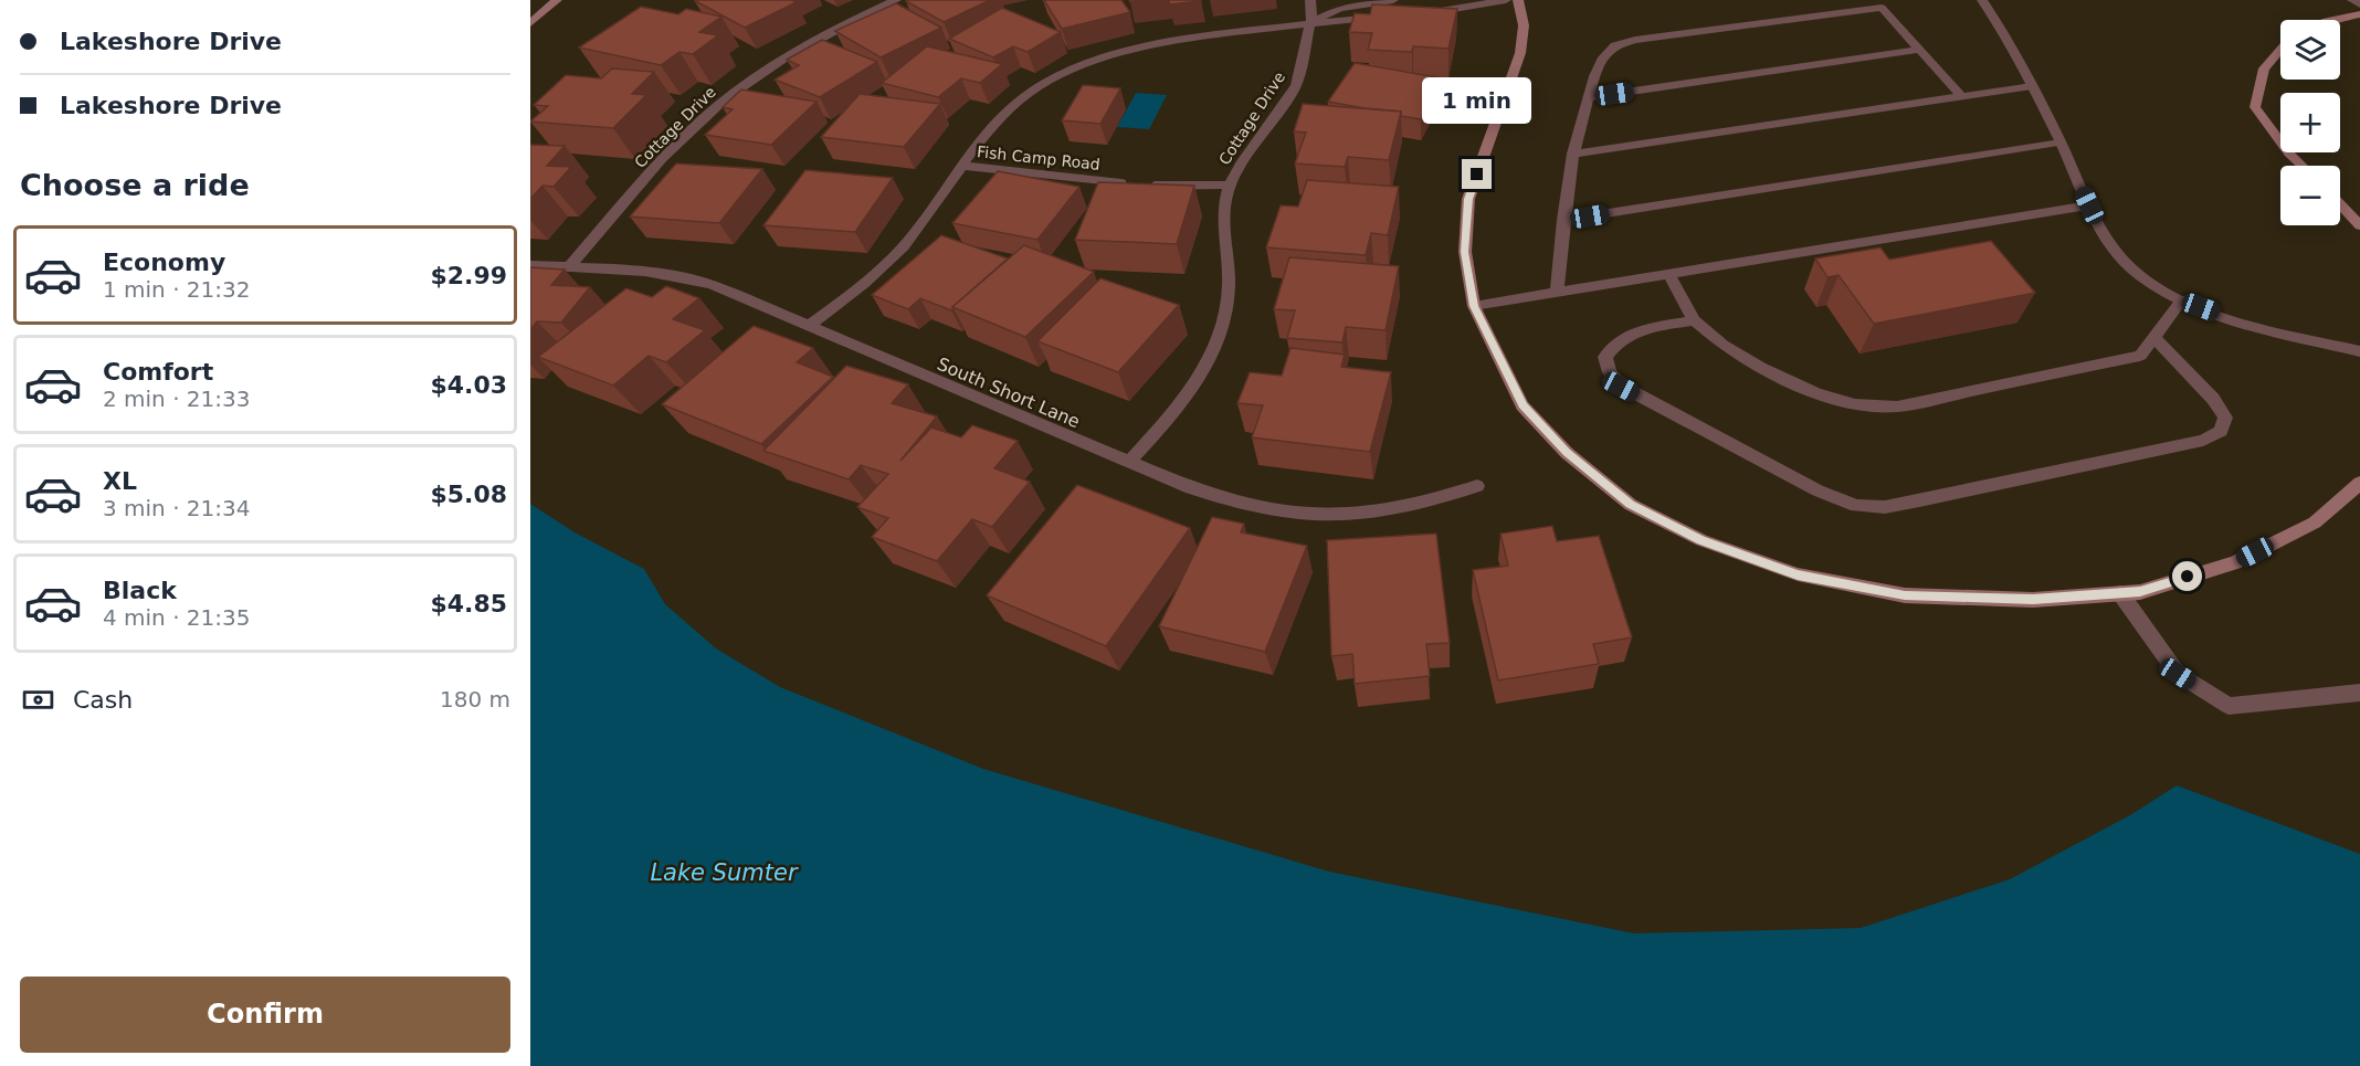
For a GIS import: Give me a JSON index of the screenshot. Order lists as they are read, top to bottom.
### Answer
{
  "streets": {
    "street": ["Cottage Drive", "Fish Camp Road", "South Short Lane"]
  },
  "crossings": [
    ["Cottage Drive", "Fish Camp Road"],
    ["Cottage Drive", "South Short Lane"],
    ["Fish Camp Road", "South Short Lane"]
  ],
  "water": ["Lake Sumter"],
  "page": {
    "banner": ["Lakeshore Drive", "Lakeshore Drive"],
    "map_buttons": ["+", "−"],
    "bubble": "1 min",
    "heading": "Choose a ride",
    "list": [
      {
        "name": "Economy",
        "note": "1 min · 21:32",
        "value": "$2.99"
      },
      {
        "name": "Comfort",
        "note": "2 min · 21:33",
        "value": "$4.03"
      },
      {
        "name": "XL",
        "note": "3 min · 21:34",
        "value": "$5.08"
      },
      {
        "name": "Black",
        "note": "4 min · 21:35",
        "value": "$4.85"
      }
    ],
    "pay": ["Cash", "180 m"],
    "buttons": "Confirm"
  }
}
